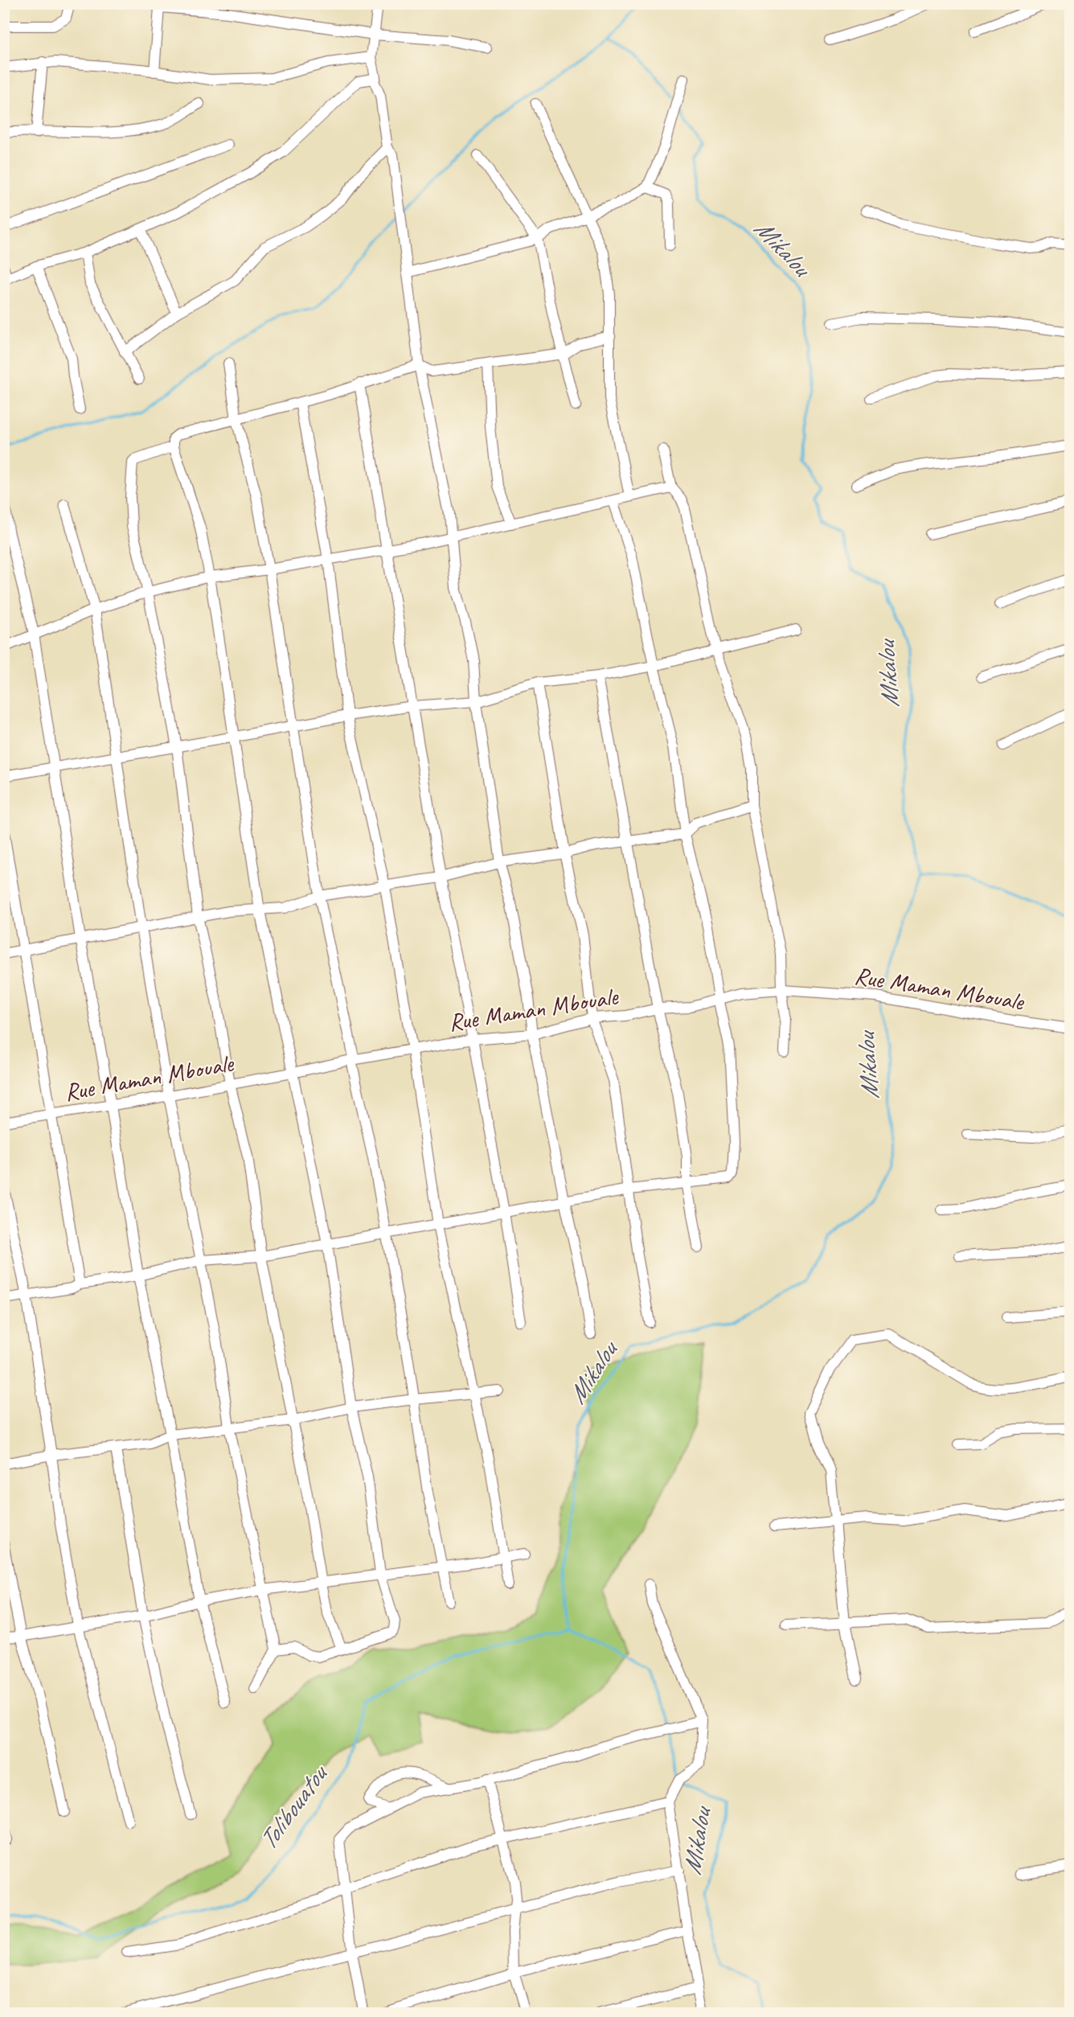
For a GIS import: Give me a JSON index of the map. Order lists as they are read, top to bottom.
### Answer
{
  "streets": {
    "street": ["Rue Maman Mbouale"]
  },
  "water": ["Mikalou", "Tolibouatou"]
}
